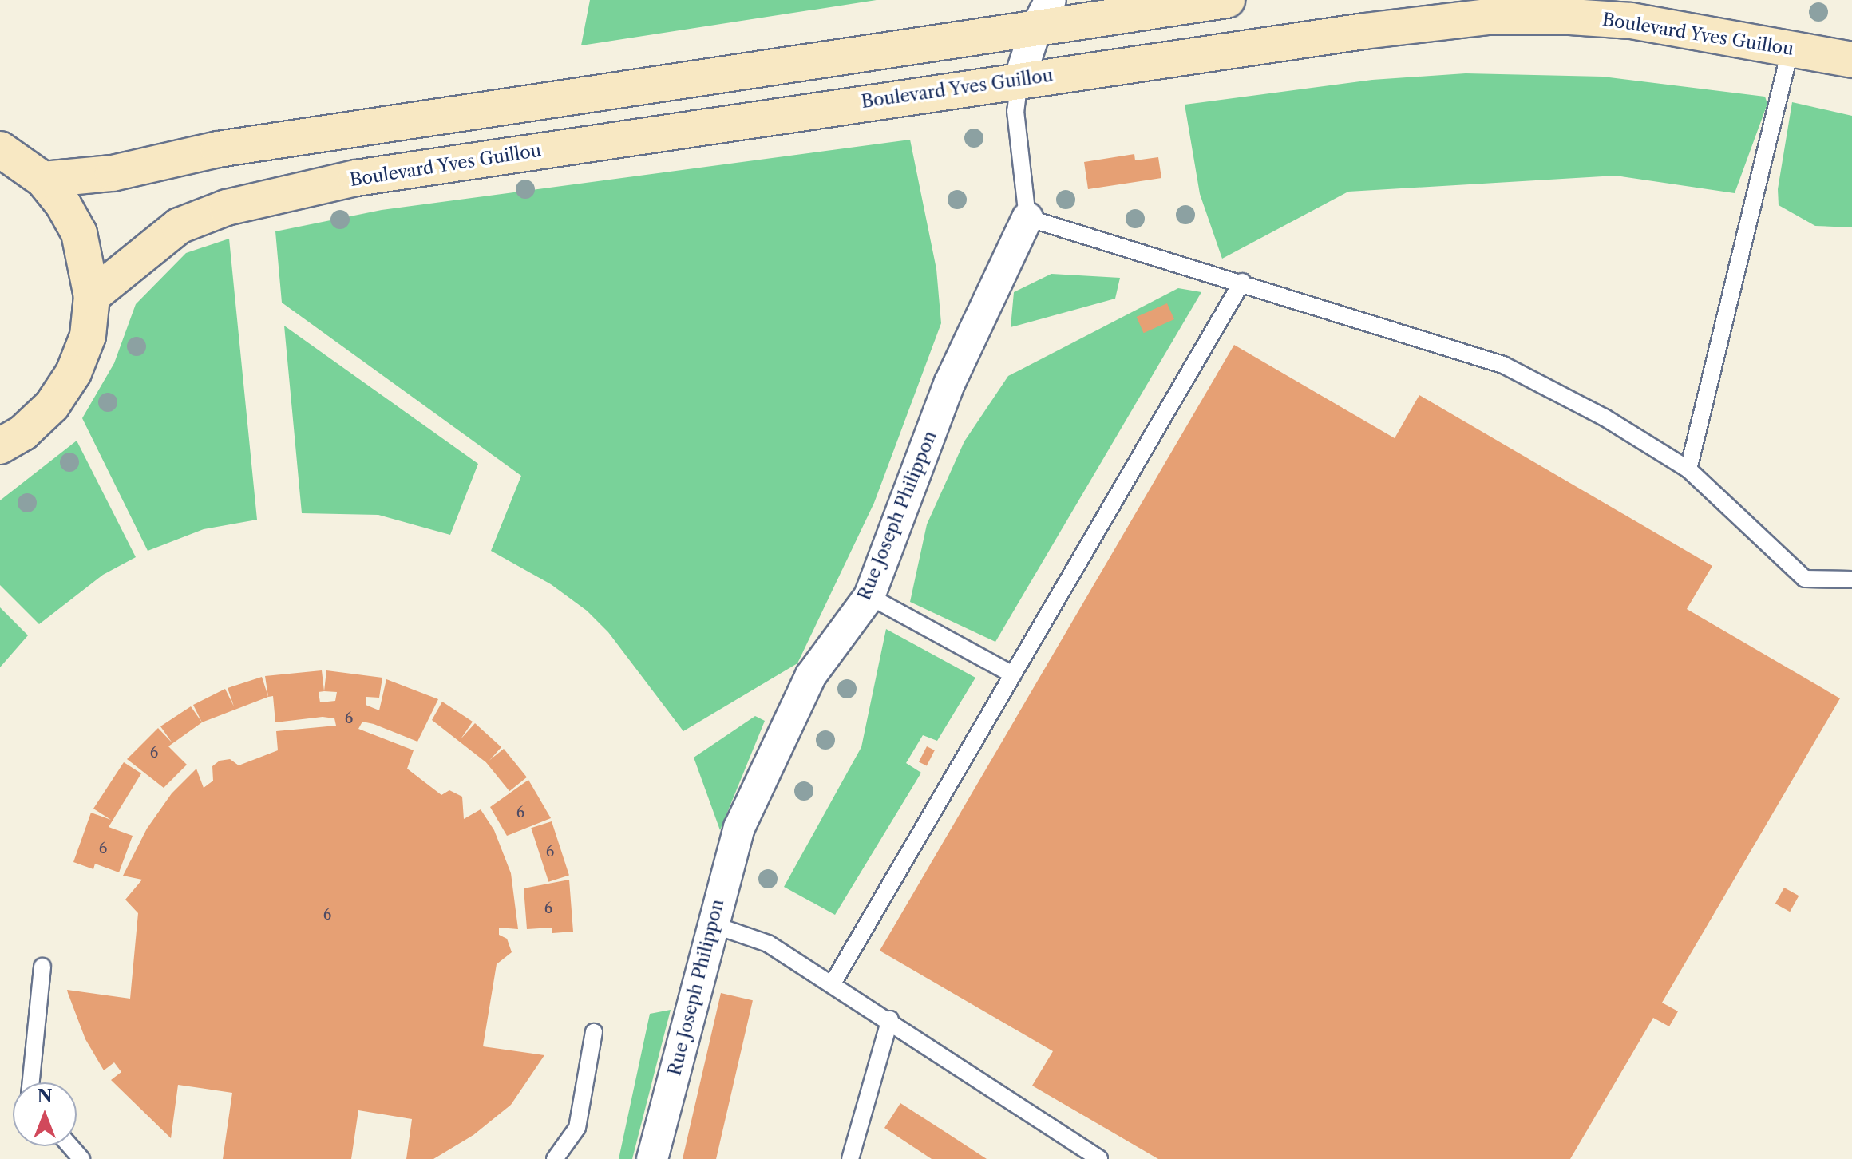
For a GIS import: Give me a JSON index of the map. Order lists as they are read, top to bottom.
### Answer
{
  "streets": {
    "main road": ["Boulevard Yves Guillou"],
    "street": ["Rue Joseph Philippon"]
  },
  "house_numbers": [
    "6",
    "6",
    "6",
    "6",
    "6",
    "6",
    "6"
  ],
  "north": "top"
}
